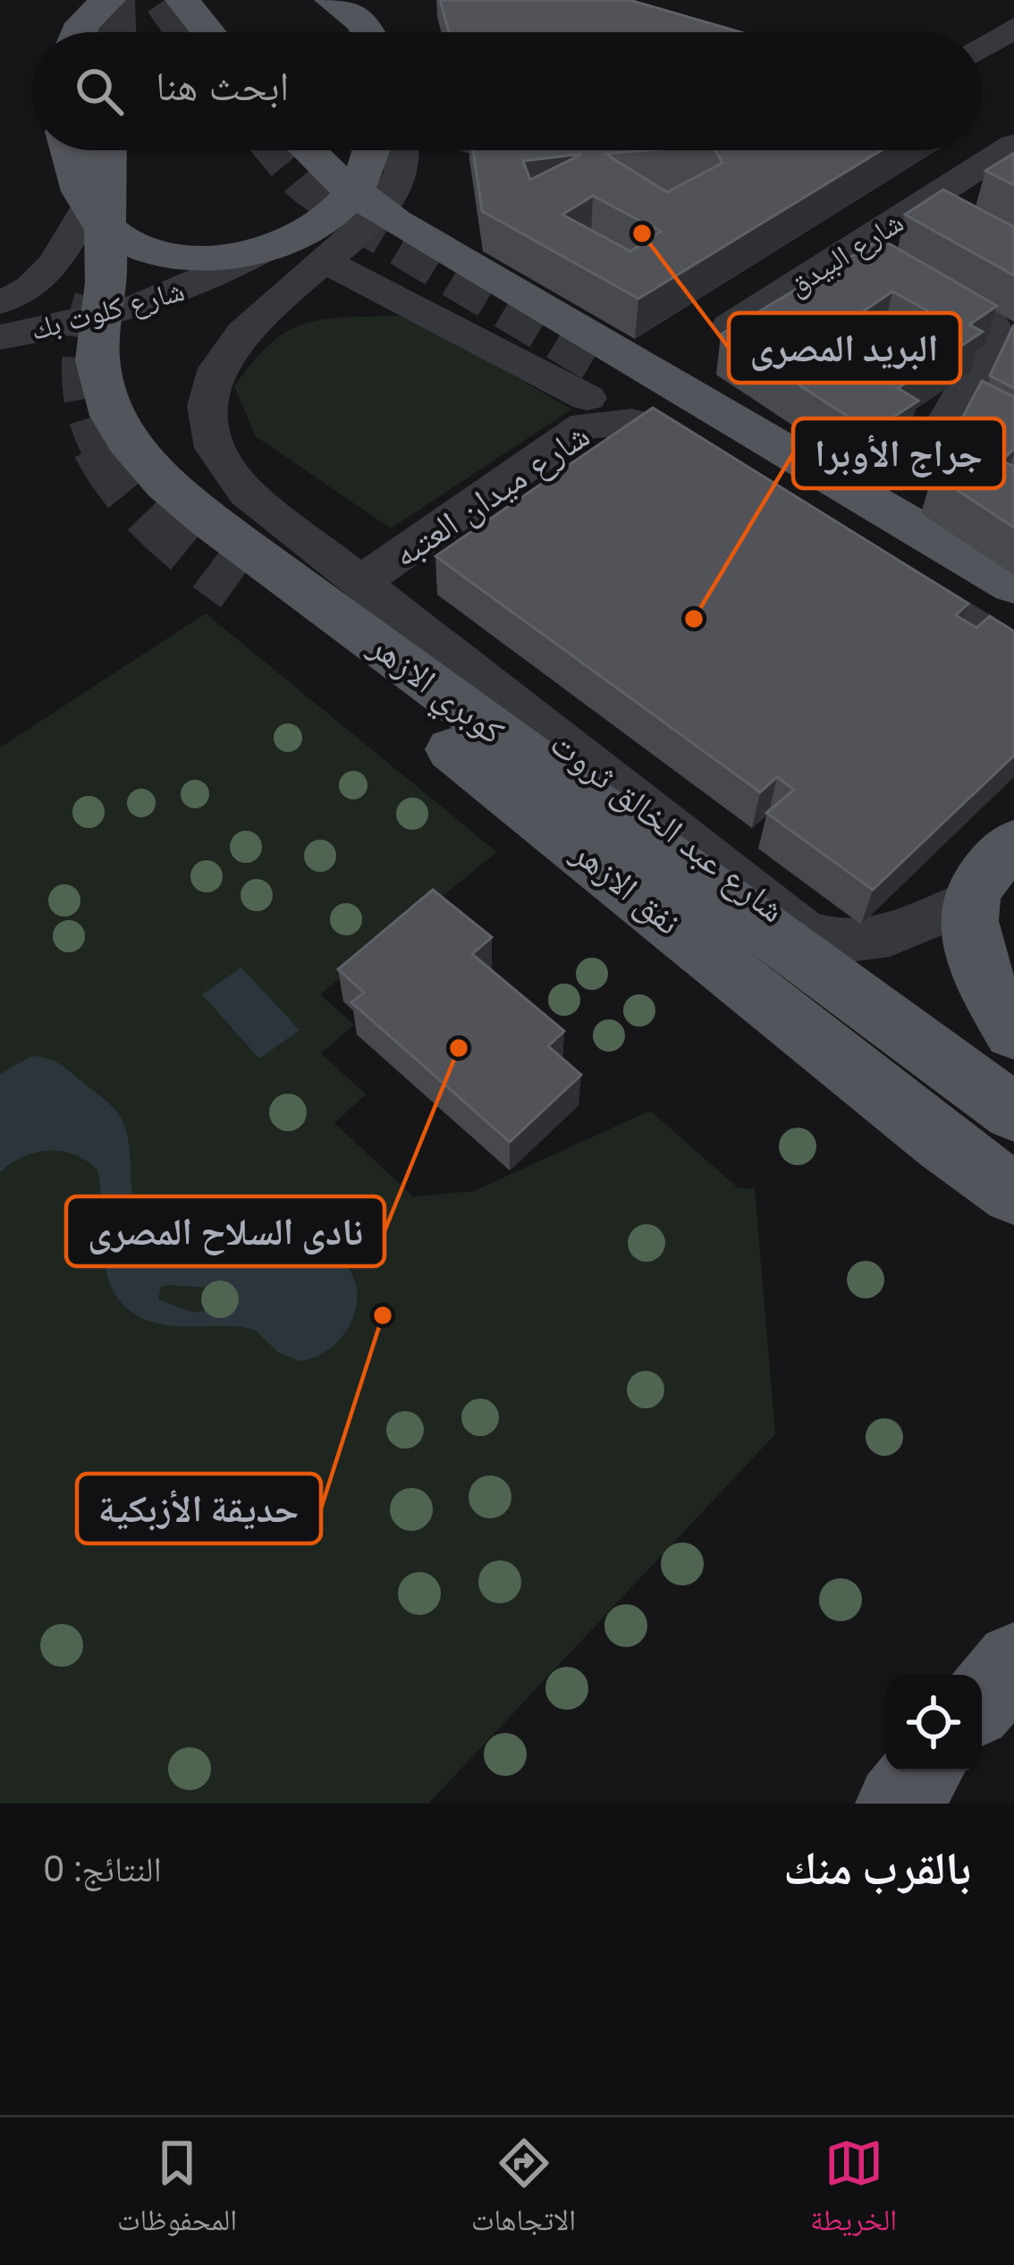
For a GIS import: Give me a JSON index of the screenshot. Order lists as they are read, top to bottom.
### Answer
{
  "streets": {
    "main road": ["كوبري الازهر", "نفق الازهر"],
    "street": [
      "شارع البيدق",
      "شارع كلوت بك",
      "شارع ميدان العتبه",
      "شارع عبد الخالق ثروت"
    ]
  },
  "crossings": [
    ["شارع ميدان العتبه", "شارع عبد الخالق ثروت"],
    ["كوبري الازهر", "نفق الازهر"]
  ],
  "places": [
    "البريد المصرى",
    "جراج الأوبرا",
    "نادى السلاح المصرى",
    "حديقة الأزبكية"
  ],
  "page": {
    "search": "ابحث هنا",
    "heading": ["بالقرب منك", "النتائج: 0"],
    "nav": ["الخريطة", "الاتجاهات", "المحفوظات"]
  }
}
